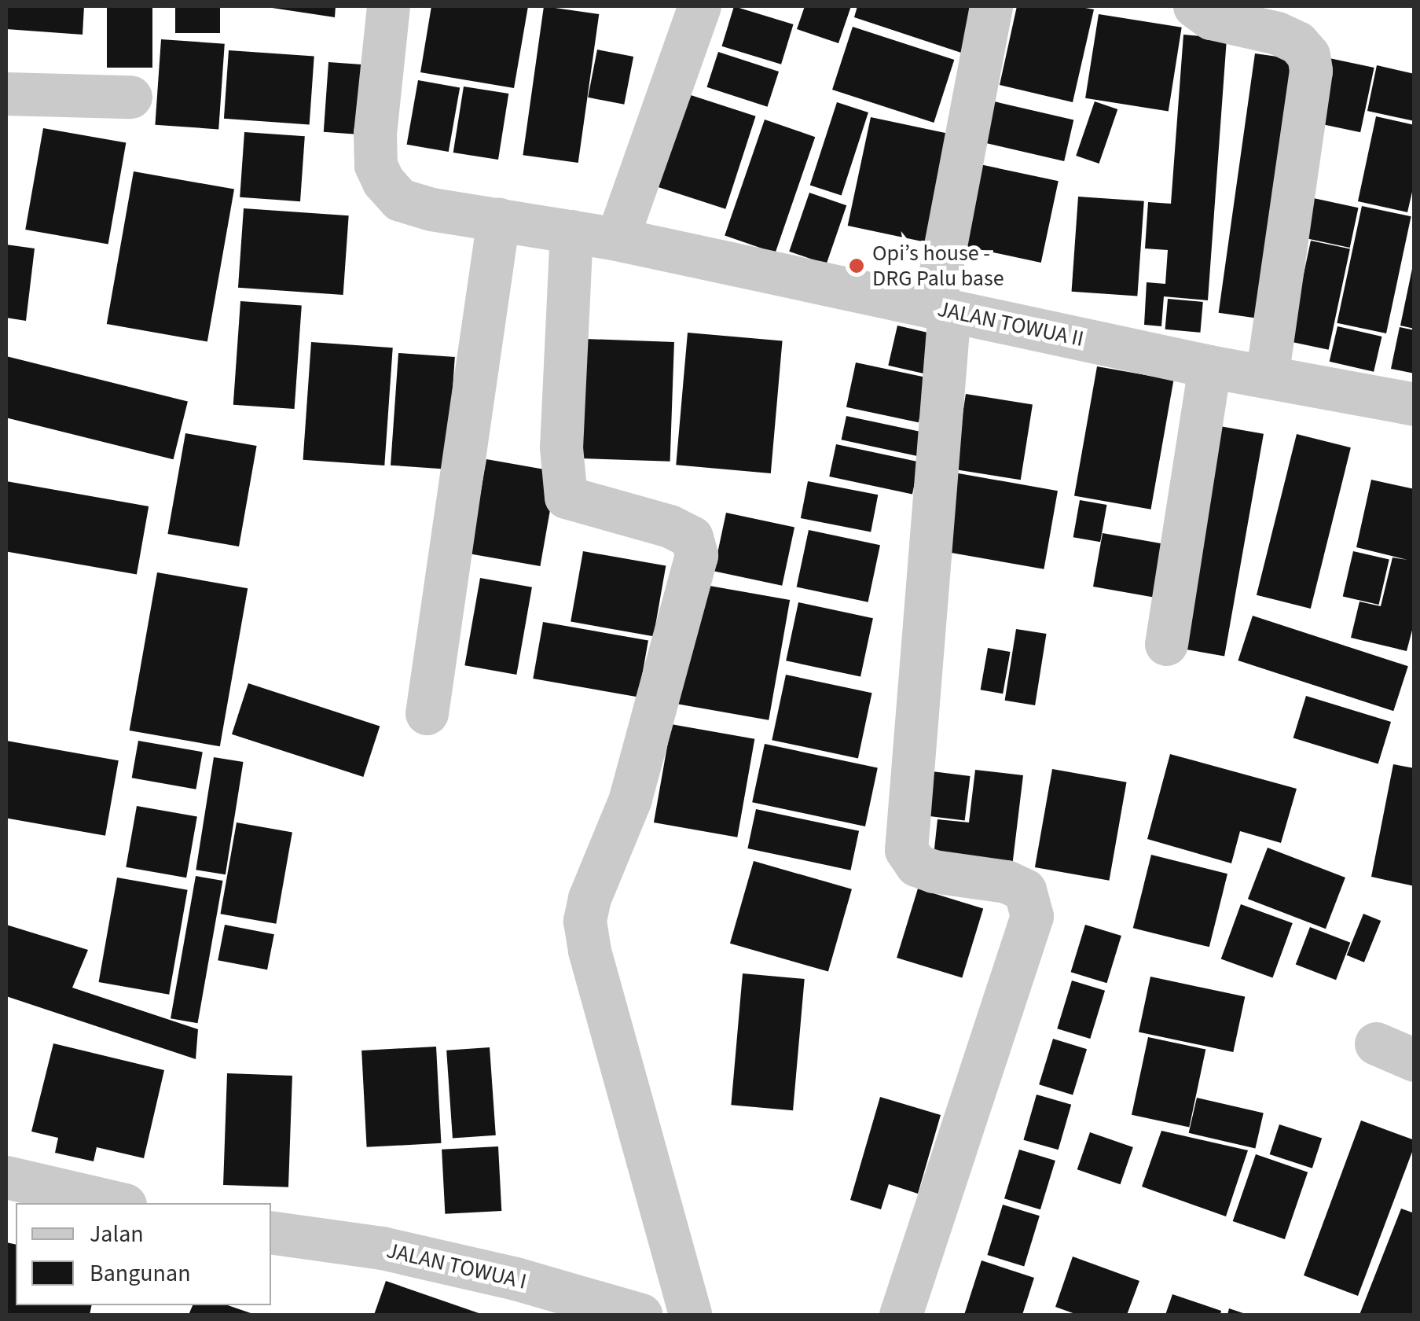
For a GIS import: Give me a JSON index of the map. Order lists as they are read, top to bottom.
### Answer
{
  "streets": {
    "street": ["JALAN TOWUA II", "JALAN TOWUA I"]
  },
  "places": ["Opi’s house - DRG Palu base"],
  "legend": ["Jalan", "Bangunan"]
}
